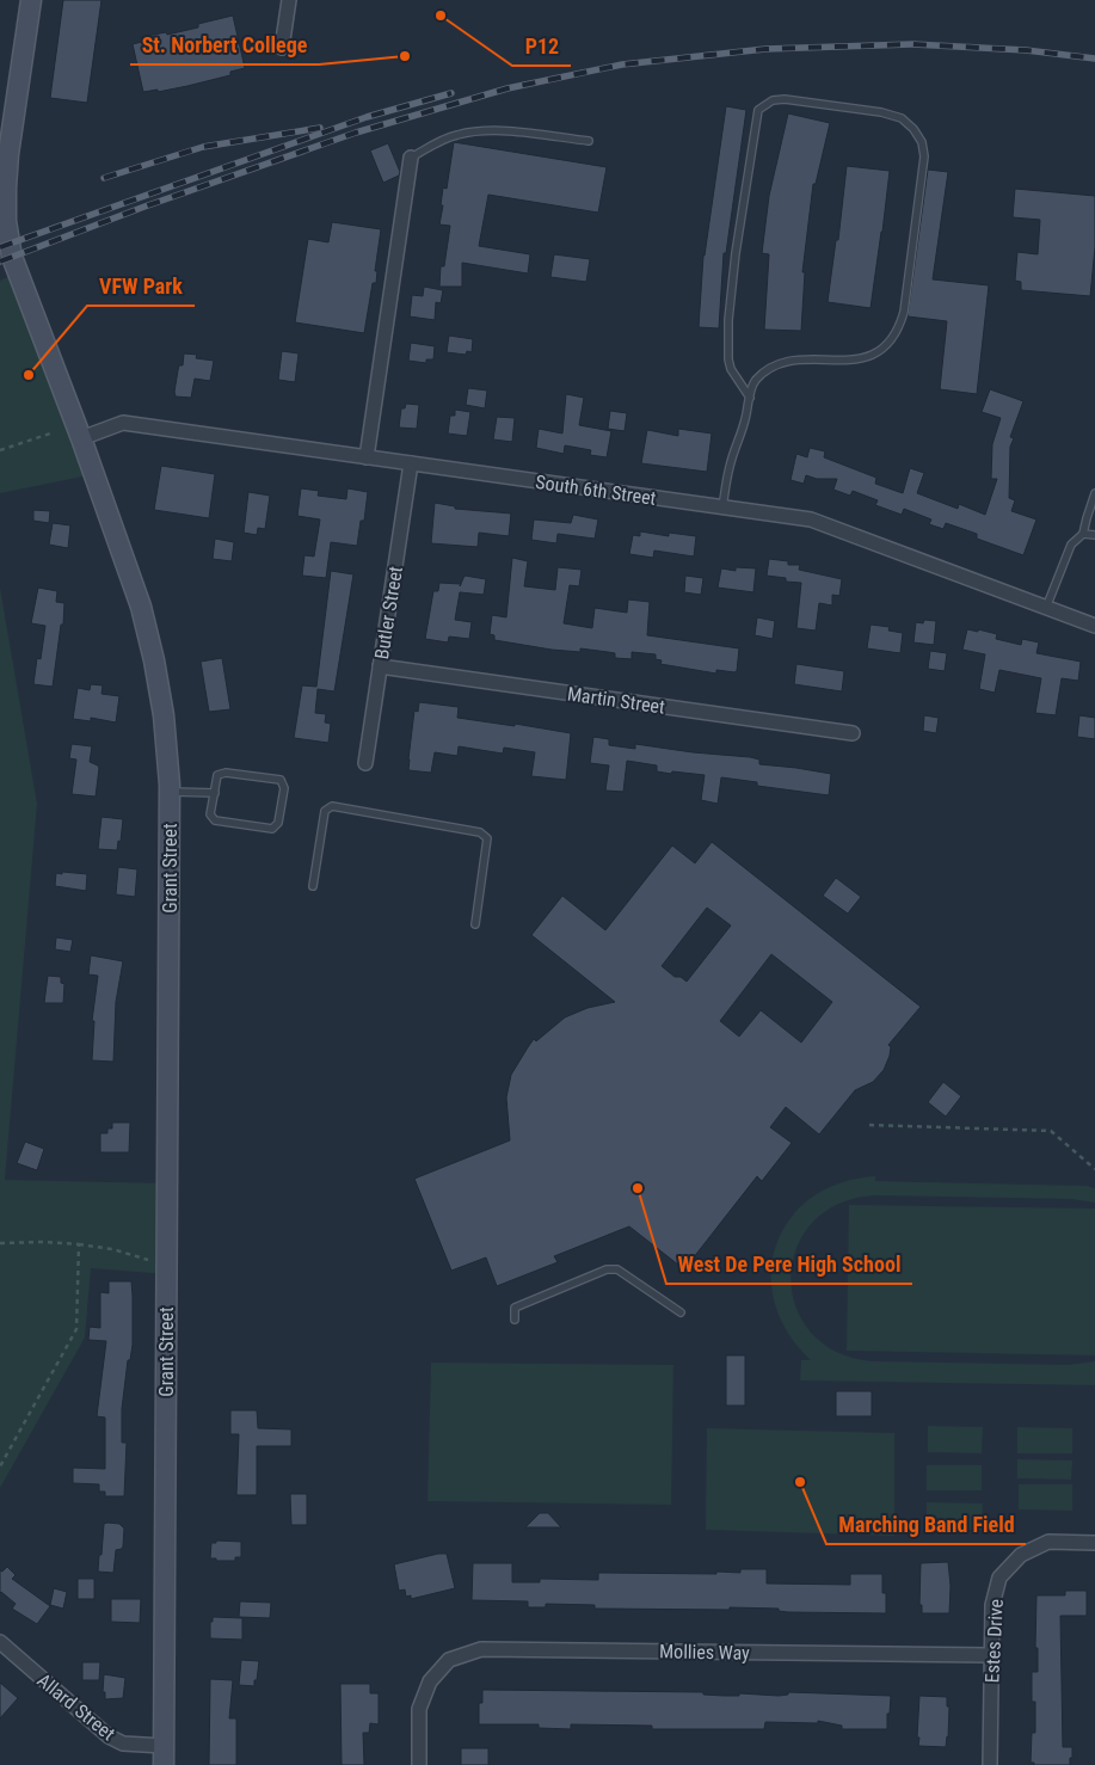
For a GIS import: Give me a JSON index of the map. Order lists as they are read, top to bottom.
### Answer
{
  "streets": {
    "street": [
      "South 6th Street",
      "Butler Street",
      "Martin Street",
      "Grant Street",
      "Estes Drive",
      "Mollies Way",
      "Allard Street"
    ]
  },
  "crossings": [
    ["South 6th Street", "Butler Street"],
    ["South 6th Street", "Grant Street"],
    ["Butler Street", "Martin Street"],
    ["Grant Street", "Allard Street"],
    ["Estes Drive", "Mollies Way"]
  ],
  "places": [
    "P12",
    "St. Norbert College",
    "VFW Park",
    "West De Pere High School",
    "Marching Band Field"
  ]
}
